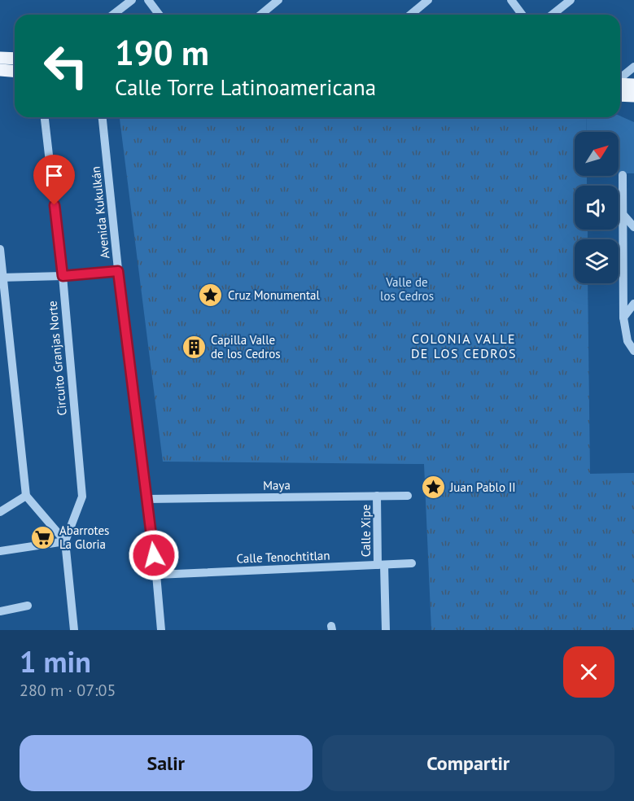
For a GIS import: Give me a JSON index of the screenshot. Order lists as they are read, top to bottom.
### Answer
{
  "streets": {
    "street": [
      "Avenida Kukulkán",
      "Circuito Granjas Norte",
      "Maya",
      "Calle Xipe",
      "Calle Tenochtitlan"
    ]
  },
  "crossings": [
    ["Avenida Kukulkán", "Maya"],
    ["Avenida Kukulkán", "Calle Tenochtitlan"],
    ["Maya", "Calle Xipe"],
    ["Calle Xipe", "Calle Tenochtitlan"]
  ],
  "districts": ["COLONIA VALLE DE LOS CEDROS"],
  "parks": ["Valle de los Cedros"],
  "places": {
    "place": ["Cruz Monumental", "Juan Pablo II"],
    "building": ["Capilla Valle de los Cedros"],
    "supermarket": ["Abarrotes La Gloria"]
  },
  "north": "top right",
  "page": {
    "turn": ["190 m", "Calle Torre Latinoamericana"],
    "heading": ["1 min", "280 m · 07:05"],
    "buttons": ["Salir", "Compartir"]
  }
}
